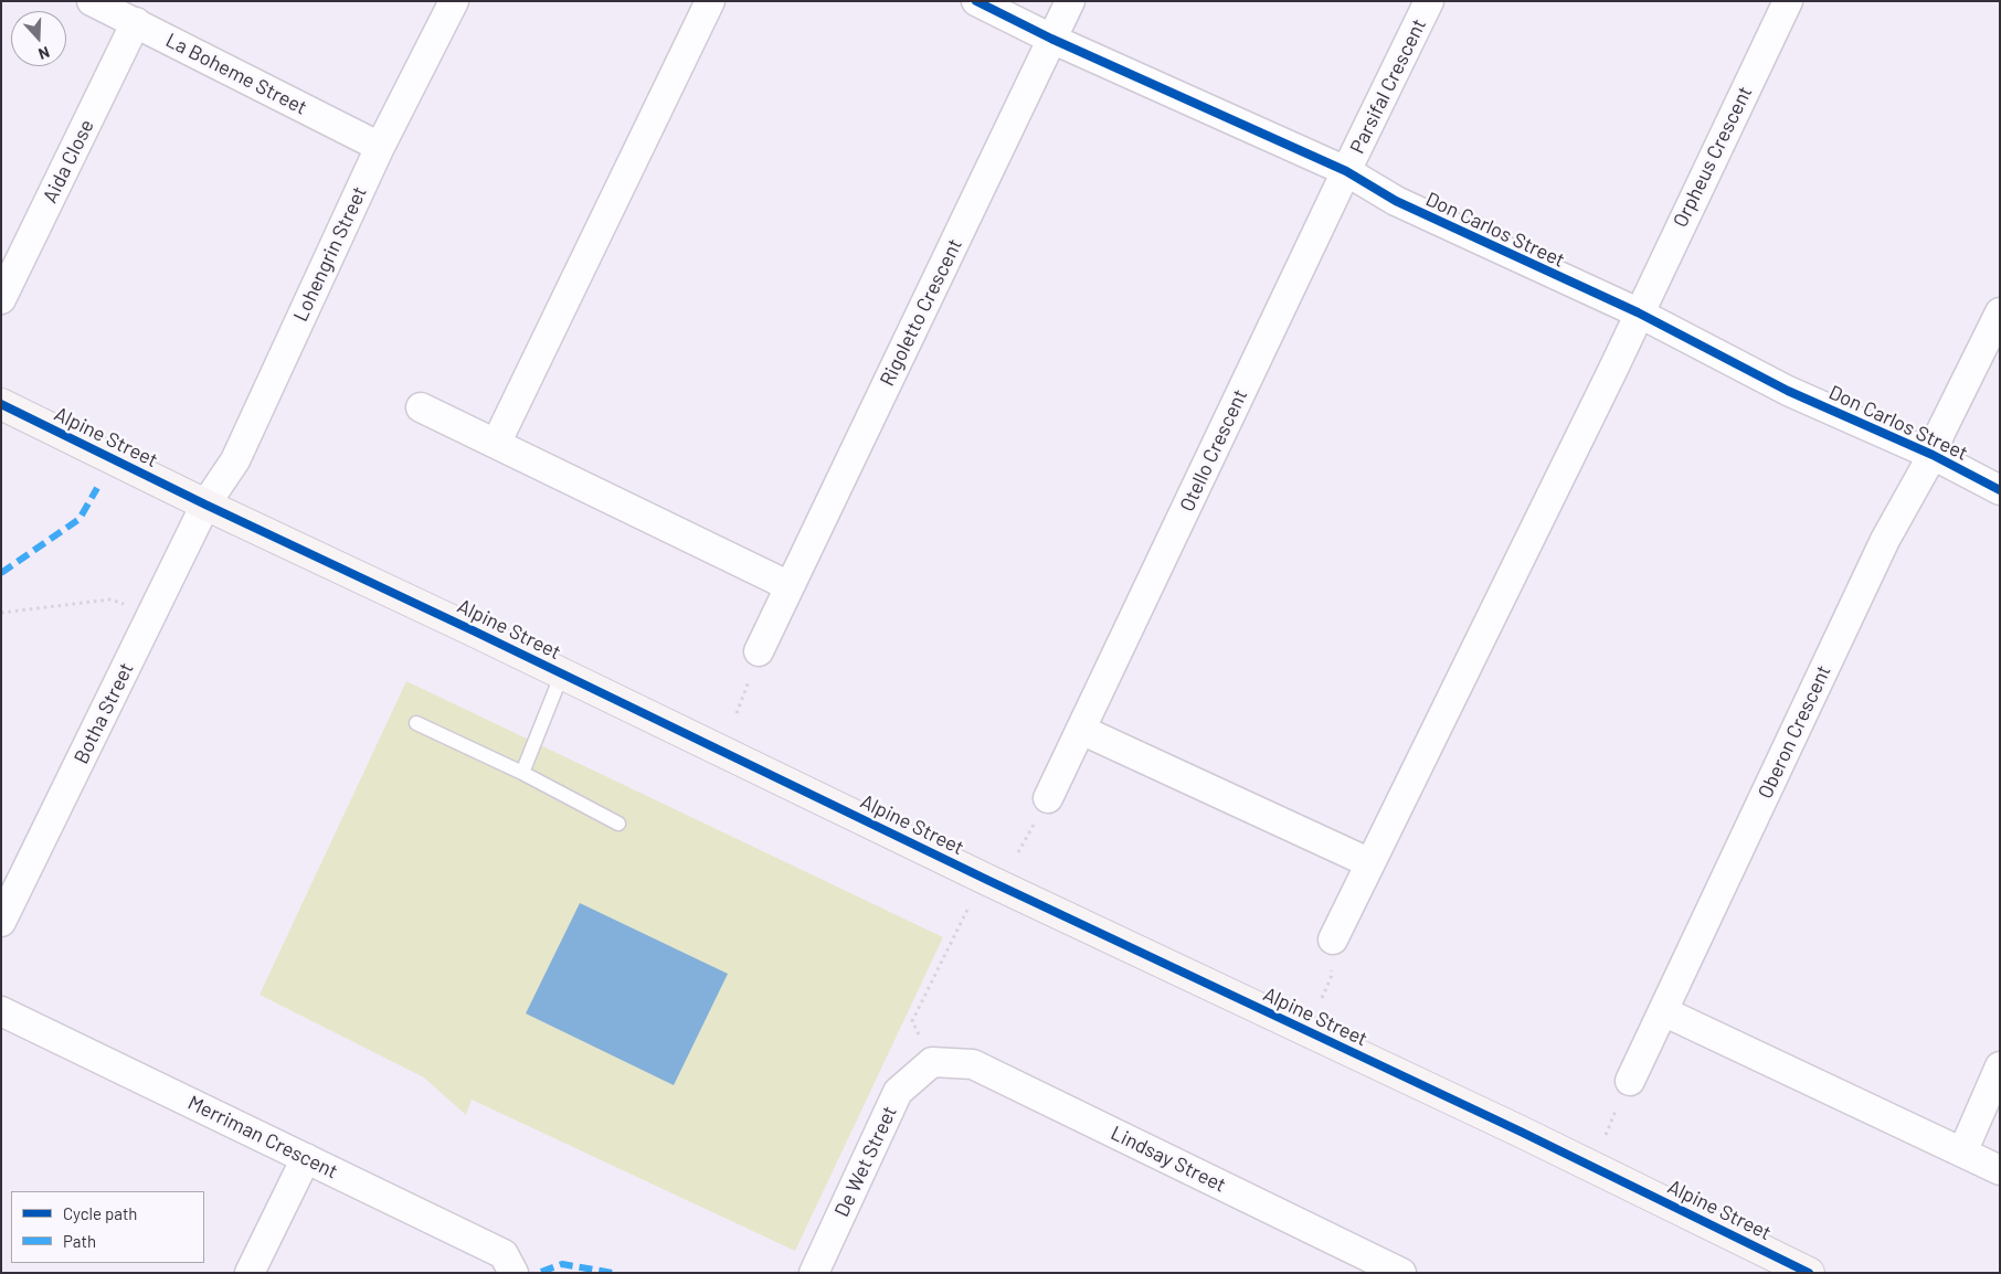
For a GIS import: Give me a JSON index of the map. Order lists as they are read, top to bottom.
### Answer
{
  "streets": {
    "street": [
      "La Boheme Street",
      "Parsifal Crescent",
      "Orpheus Crescent",
      "Aida Close",
      "Don Carlos Street",
      "Lohengrin Street",
      "Rigoletto Crescent",
      "Alpine Street",
      "Otello Crescent",
      "Botha Street",
      "Oberon Crescent",
      "Merriman Crescent",
      "Lindsay Street",
      "De Wet Street"
    ]
  },
  "crossings": [
    ["La Boheme Street", "Aida Close"],
    ["La Boheme Street", "Lohengrin Street"],
    ["Parsifal Crescent", "Don Carlos Street"],
    ["Parsifal Crescent", "Otello Crescent"],
    ["Orpheus Crescent", "Don Carlos Street"],
    ["Don Carlos Street", "Rigoletto Crescent"],
    ["Don Carlos Street", "Otello Crescent"],
    ["Don Carlos Street", "Oberon Crescent"],
    ["Lohengrin Street", "Alpine Street"],
    ["Lohengrin Street", "Botha Street"],
    ["Alpine Street", "Botha Street"],
    ["Lindsay Street", "De Wet Street"]
  ],
  "legend": ["Cycle path", "Path"],
  "north": "bottom"
}
